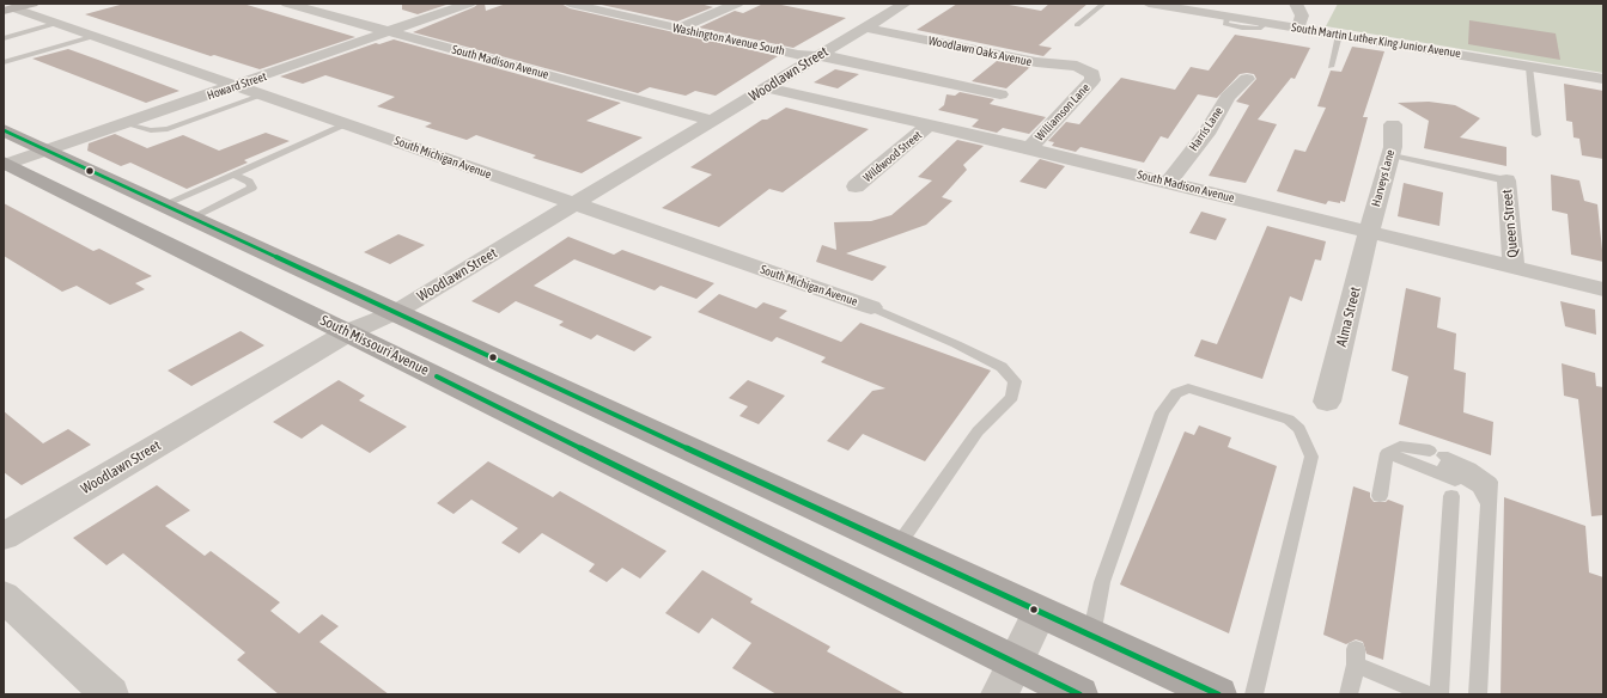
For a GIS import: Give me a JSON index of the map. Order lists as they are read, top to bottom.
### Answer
{
  "streets": {
    "main road": ["South Missouri Avenue"],
    "street": [
      "Washington Avenue South",
      "South Martin Luther King Junior Avenue",
      "Woodlawn Oaks Avenue",
      "South Madison Avenue",
      "Woodlawn Street",
      "Howard Street",
      "Williamson Lane",
      "Harris Lane",
      "Wildwood Street",
      "South Michigan Avenue",
      "Harveys Lane",
      "Queen Street",
      "Alma Street"
    ]
  },
  "crossings": [
    ["Washington Avenue South", "Woodlawn Street"],
    ["Woodlawn Oaks Avenue", "Woodlawn Street"],
    ["Woodlawn Oaks Avenue", "Williamson Lane"],
    ["South Madison Avenue", "Woodlawn Street"],
    ["South Madison Avenue", "Howard Street"],
    ["South Madison Avenue", "Williamson Lane"],
    ["South Madison Avenue", "Harris Lane"],
    ["South Madison Avenue", "Wildwood Street"],
    ["South Madison Avenue", "Harveys Lane"],
    ["South Madison Avenue", "Queen Street"],
    ["South Madison Avenue", "Alma Street"],
    ["Woodlawn Street", "South Michigan Avenue"],
    ["Woodlawn Street", "South Missouri Avenue"],
    ["Howard Street", "South Michigan Avenue"],
    ["Howard Street", "South Missouri Avenue"],
    ["Harveys Lane", "Alma Street"]
  ]
}
